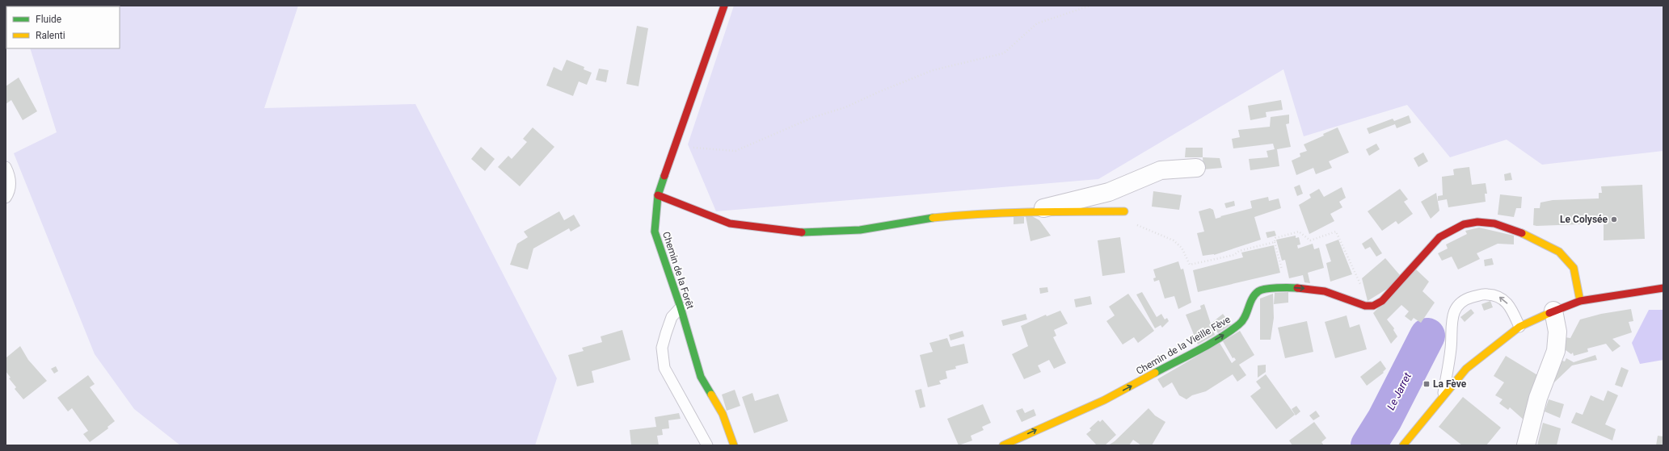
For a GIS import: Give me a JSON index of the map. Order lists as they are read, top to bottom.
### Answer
{
  "streets": {
    "street": ["Chemin de la Forêt", "Chemin de la Vieille Fève"]
  },
  "one_way": ["Chemin de la Vieille Fève"],
  "water": ["Le Jarret"],
  "places": {
    "other": ["Le Colysée"],
    "transit": ["La Fève"]
  },
  "legend": ["Fluide", "Ralenti"]
}
